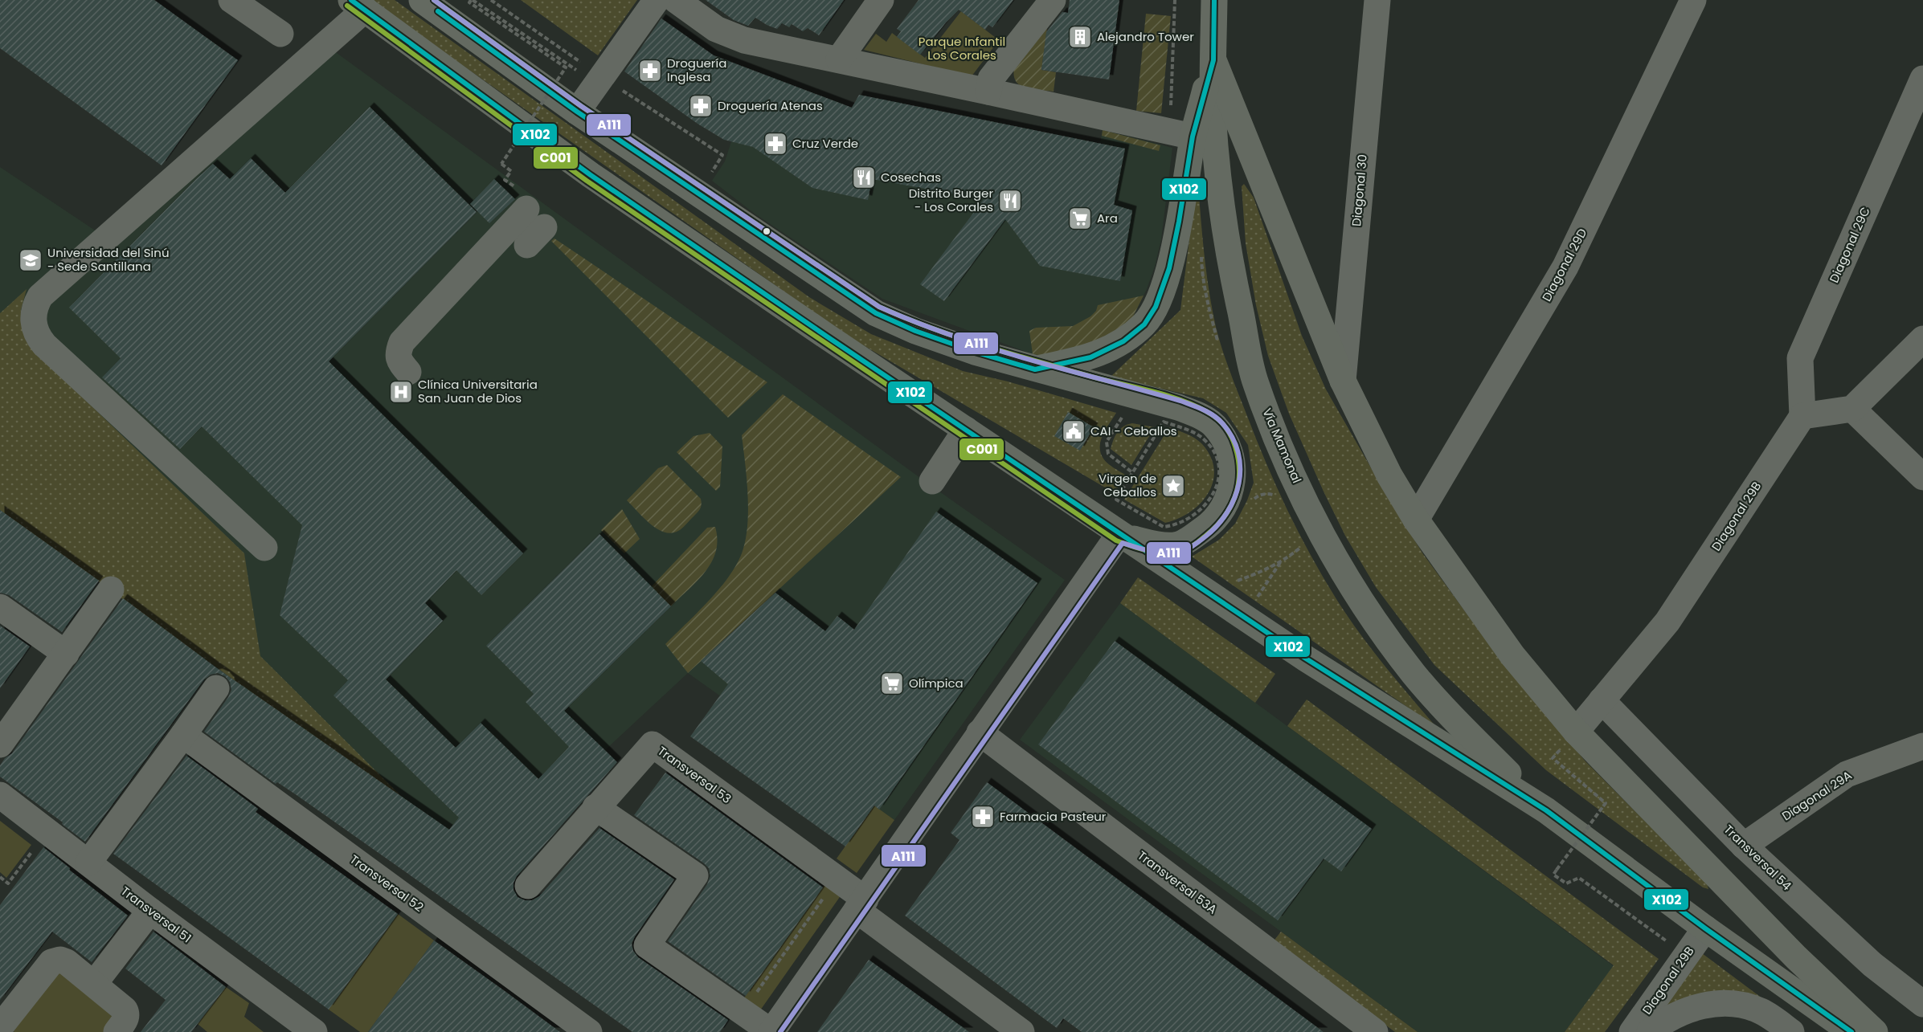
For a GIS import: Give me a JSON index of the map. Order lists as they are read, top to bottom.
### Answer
{
  "streets": {
    "main road": ["Vía Mamonal"],
    "street": [
      "Diagonal 30",
      "Diagonal 29C",
      "Diagonal 29D",
      "Diagonal 29B",
      "Transversal 53",
      "Diagonal 29A",
      "Transversal 54",
      "Transversal 53A",
      "Transversal 52",
      "Transversal 51"
    ]
  },
  "crossings": [
    ["Diagonal 29C", "Diagonal 29B"],
    ["Diagonal 29B", "Transversal 54"],
    ["Diagonal 29A", "Transversal 54"]
  ],
  "parks": ["Parque Infantil Los Corales"],
  "places": {
    "building": ["Alejandro Tower"],
    "pharmacy": [
      "Droguería Inglesa",
      "Droguería Atenas",
      "Cruz Verde",
      "Farmacia Pasteur"
    ],
    "restaurant": ["Cosechas", "Distrito Burger - Los Corales"],
    "supermarket": ["Ara", "Olímpica"],
    "school or university": ["Universidad del Sinú - Sede Santillana"],
    "hospital": ["Clínica Universitaria San Juan de Dios"],
    "public building": ["CAI - Ceballos"],
    "place": ["Virgen de Ceballos"]
  },
  "lines": ["transit line X102", "transit line C001", "transit line A111"]
}
